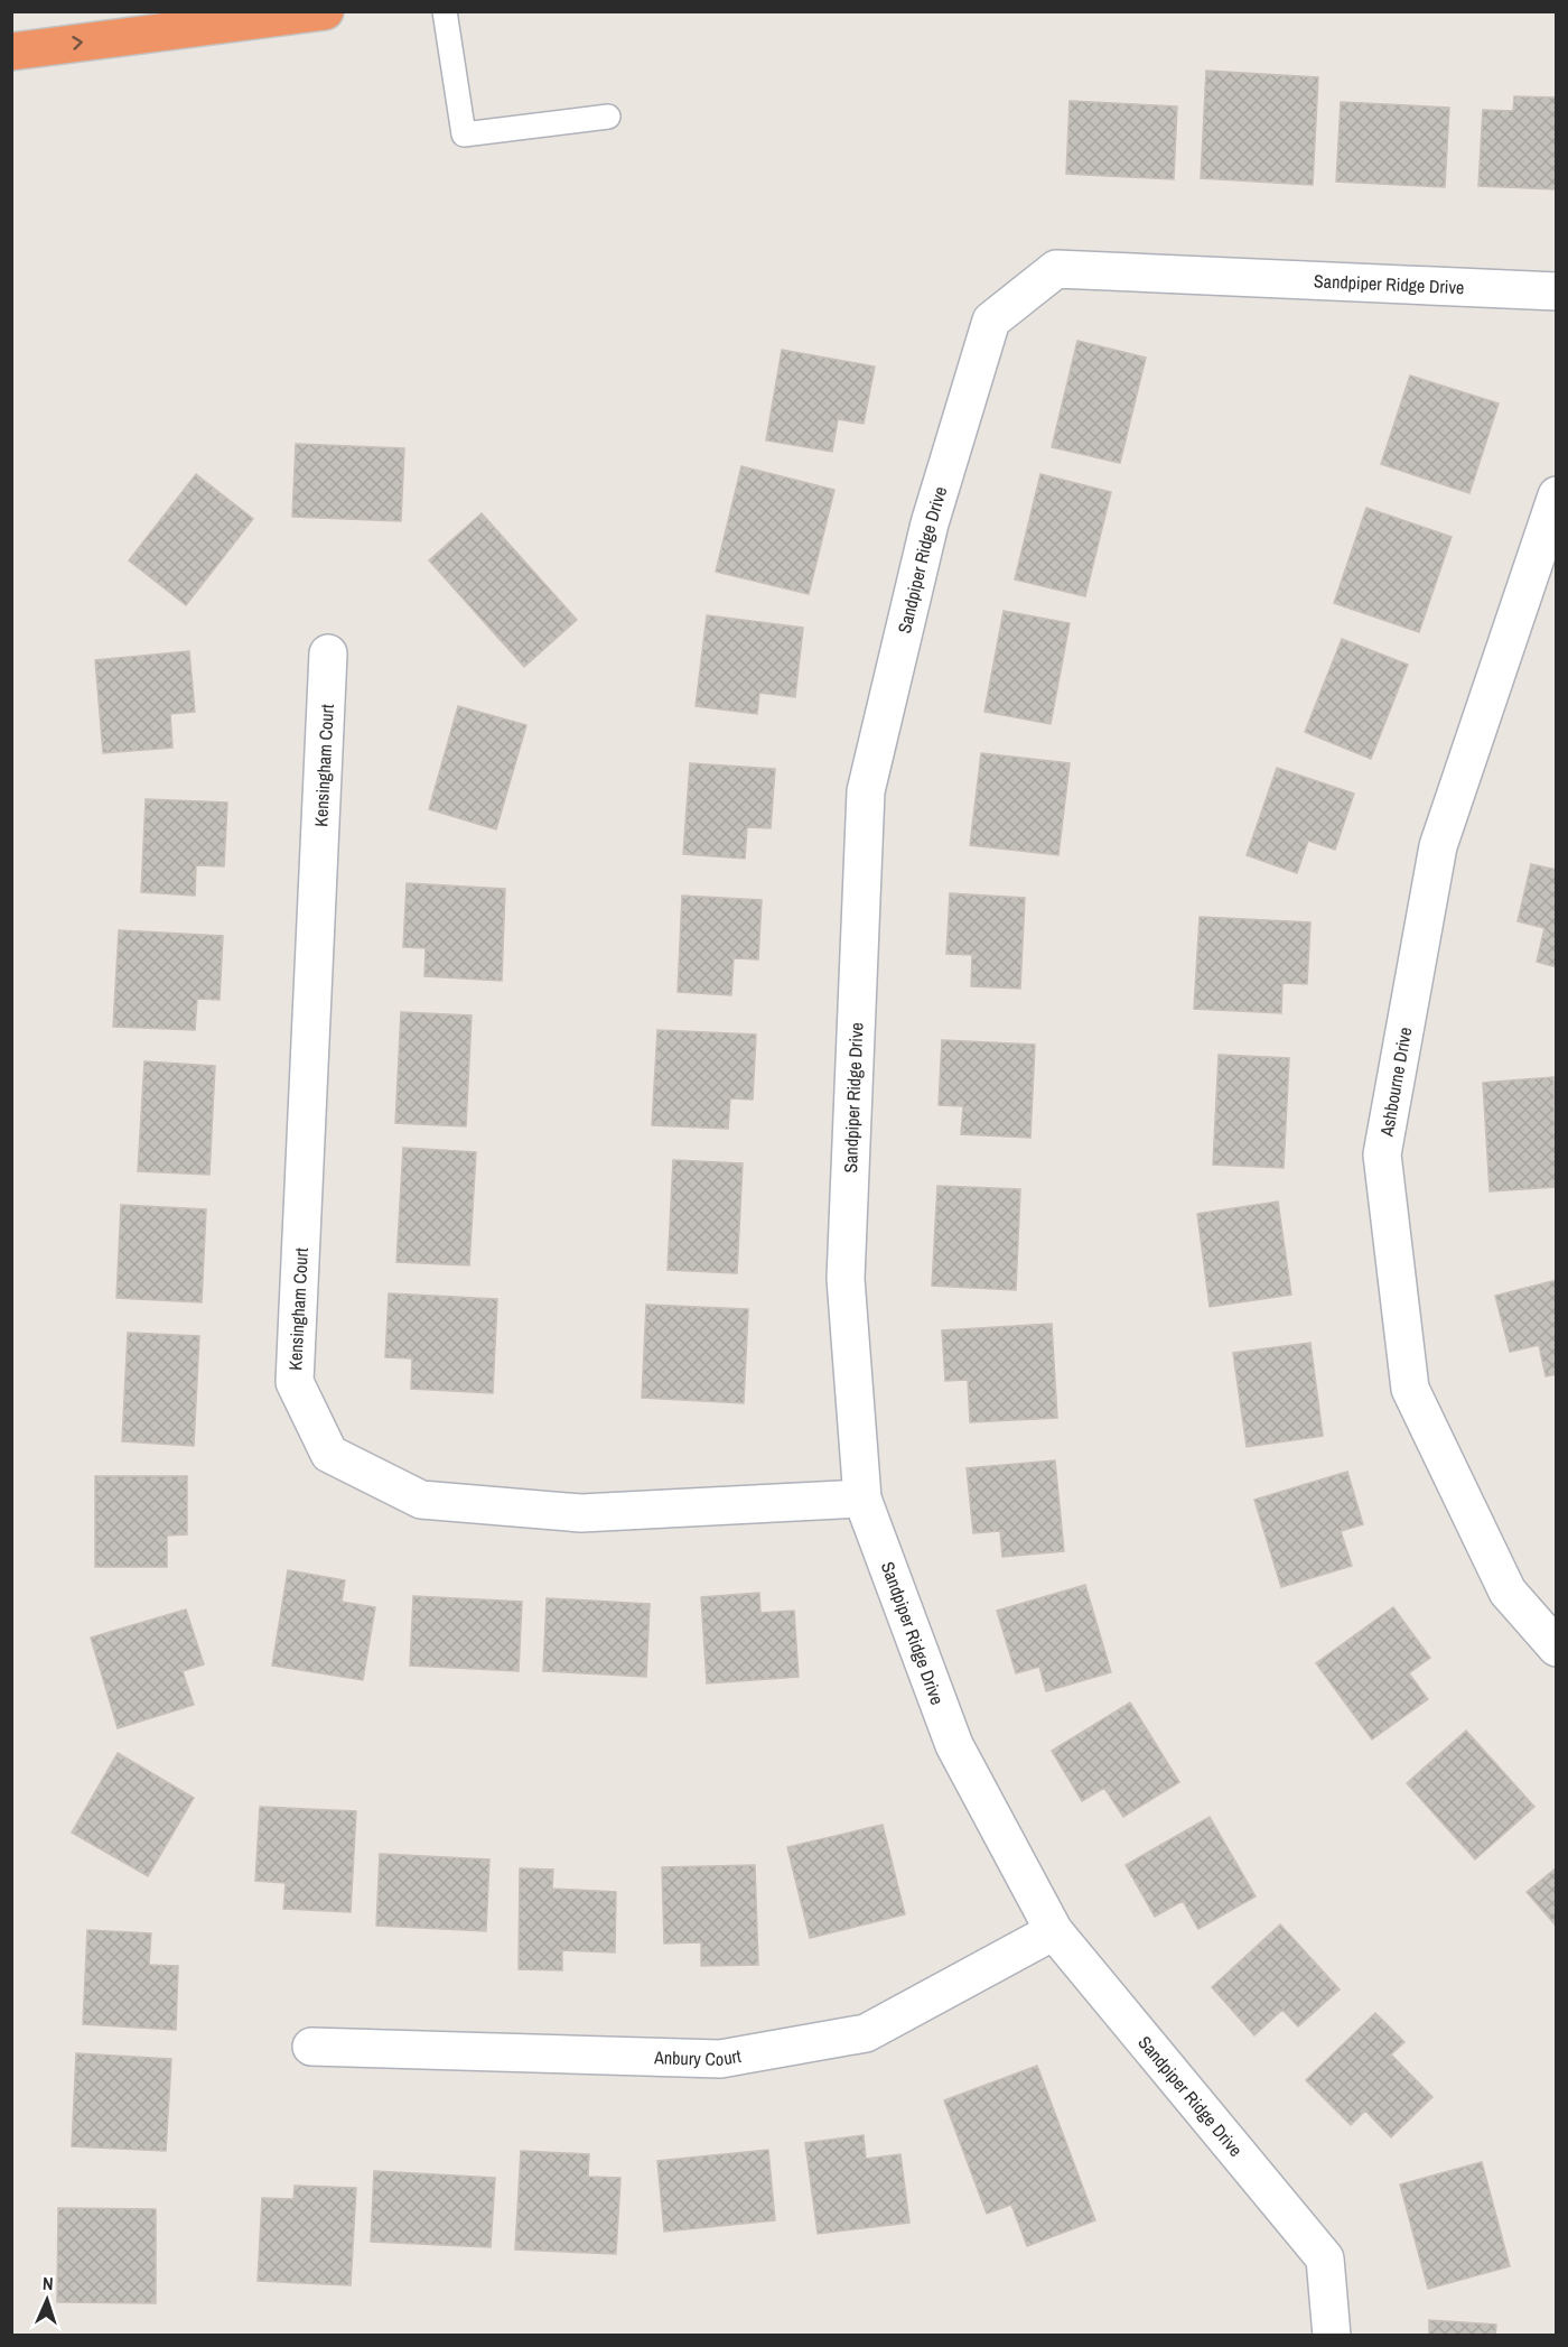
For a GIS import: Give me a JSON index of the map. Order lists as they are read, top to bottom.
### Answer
{
  "streets": {
    "street": [
      "Sandpiper Ridge Drive",
      "Kensingham Court",
      "Ashbourne Drive",
      "Anbury Court"
    ]
  },
  "crossings": [
    ["Sandpiper Ridge Drive", "Kensingham Court"],
    ["Sandpiper Ridge Drive", "Anbury Court"]
  ],
  "north": "top"
}
